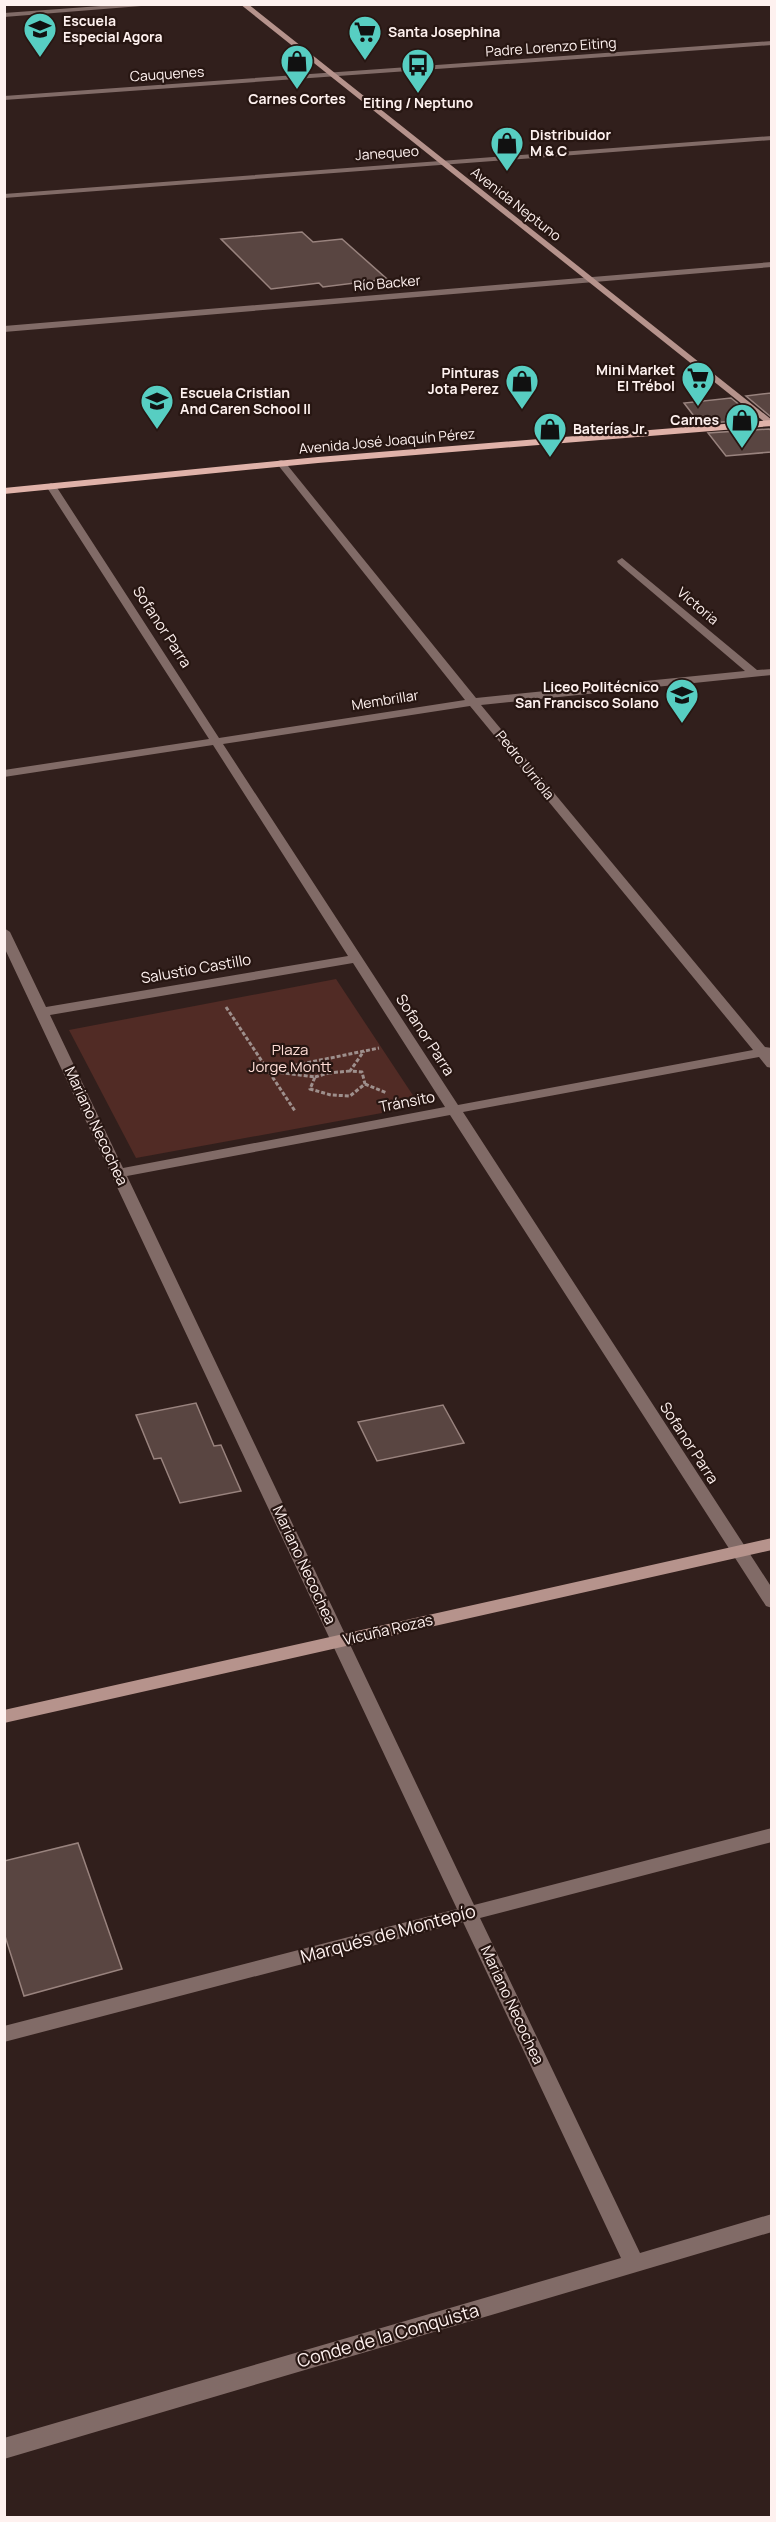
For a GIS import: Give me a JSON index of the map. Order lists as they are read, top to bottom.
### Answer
{
  "streets": {
    "main road": ["Avenida Neptuno", "Avenida José Joaquín Pérez", "Vicuña Rozas"],
    "street": [
      "Padre Lorenzo Eiting",
      "Cauquenes",
      "Janequeo",
      "Río Backer",
      "Victoria",
      "Sofanor Parra",
      "Membrillar",
      "Pedro Urriola",
      "Salustio Castillo",
      "Tránsito",
      "Mariano Necochea",
      "Marqués de Montepío",
      "Conde de la Conquista"
    ]
  },
  "crossings": [
    ["Padre Lorenzo Eiting", "Cauquenes"],
    ["Padre Lorenzo Eiting", "Avenida Neptuno"],
    ["Cauquenes", "Avenida Neptuno"],
    ["Janequeo", "Avenida Neptuno"],
    ["Avenida Neptuno", "Río Backer"],
    ["Avenida Neptuno", "Avenida José Joaquín Pérez"],
    ["Avenida José Joaquín Pérez", "Sofanor Parra"],
    ["Avenida José Joaquín Pérez", "Pedro Urriola"],
    ["Victoria", "Membrillar"],
    ["Sofanor Parra", "Membrillar"],
    ["Sofanor Parra", "Salustio Castillo"],
    ["Sofanor Parra", "Tránsito"],
    ["Sofanor Parra", "Vicuña Rozas"],
    ["Membrillar", "Pedro Urriola"],
    ["Pedro Urriola", "Tránsito"],
    ["Salustio Castillo", "Mariano Necochea"],
    ["Tránsito", "Mariano Necochea"],
    ["Mariano Necochea", "Vicuña Rozas"],
    ["Mariano Necochea", "Marqués de Montepío"],
    ["Mariano Necochea", "Conde de la Conquista"]
  ],
  "parks": ["Plaza Jorge Montt"],
  "places": {
    "school or university": ["Escuela Especial Agora", "Escuela Cristian And Caren School II", "Liceo Politécnico San Francisco Solano"],
    "supermarket": ["Santa Josephina", "Mini Market El Trébol"],
    "shop": [
      "Carnes Cortes",
      "Distribuidor M & C",
      "Pinturas Jota Perez",
      "Carnes",
      "Baterías Jr."
    ],
    "bus stop": ["Eiting / Neptuno"]
  }
}
